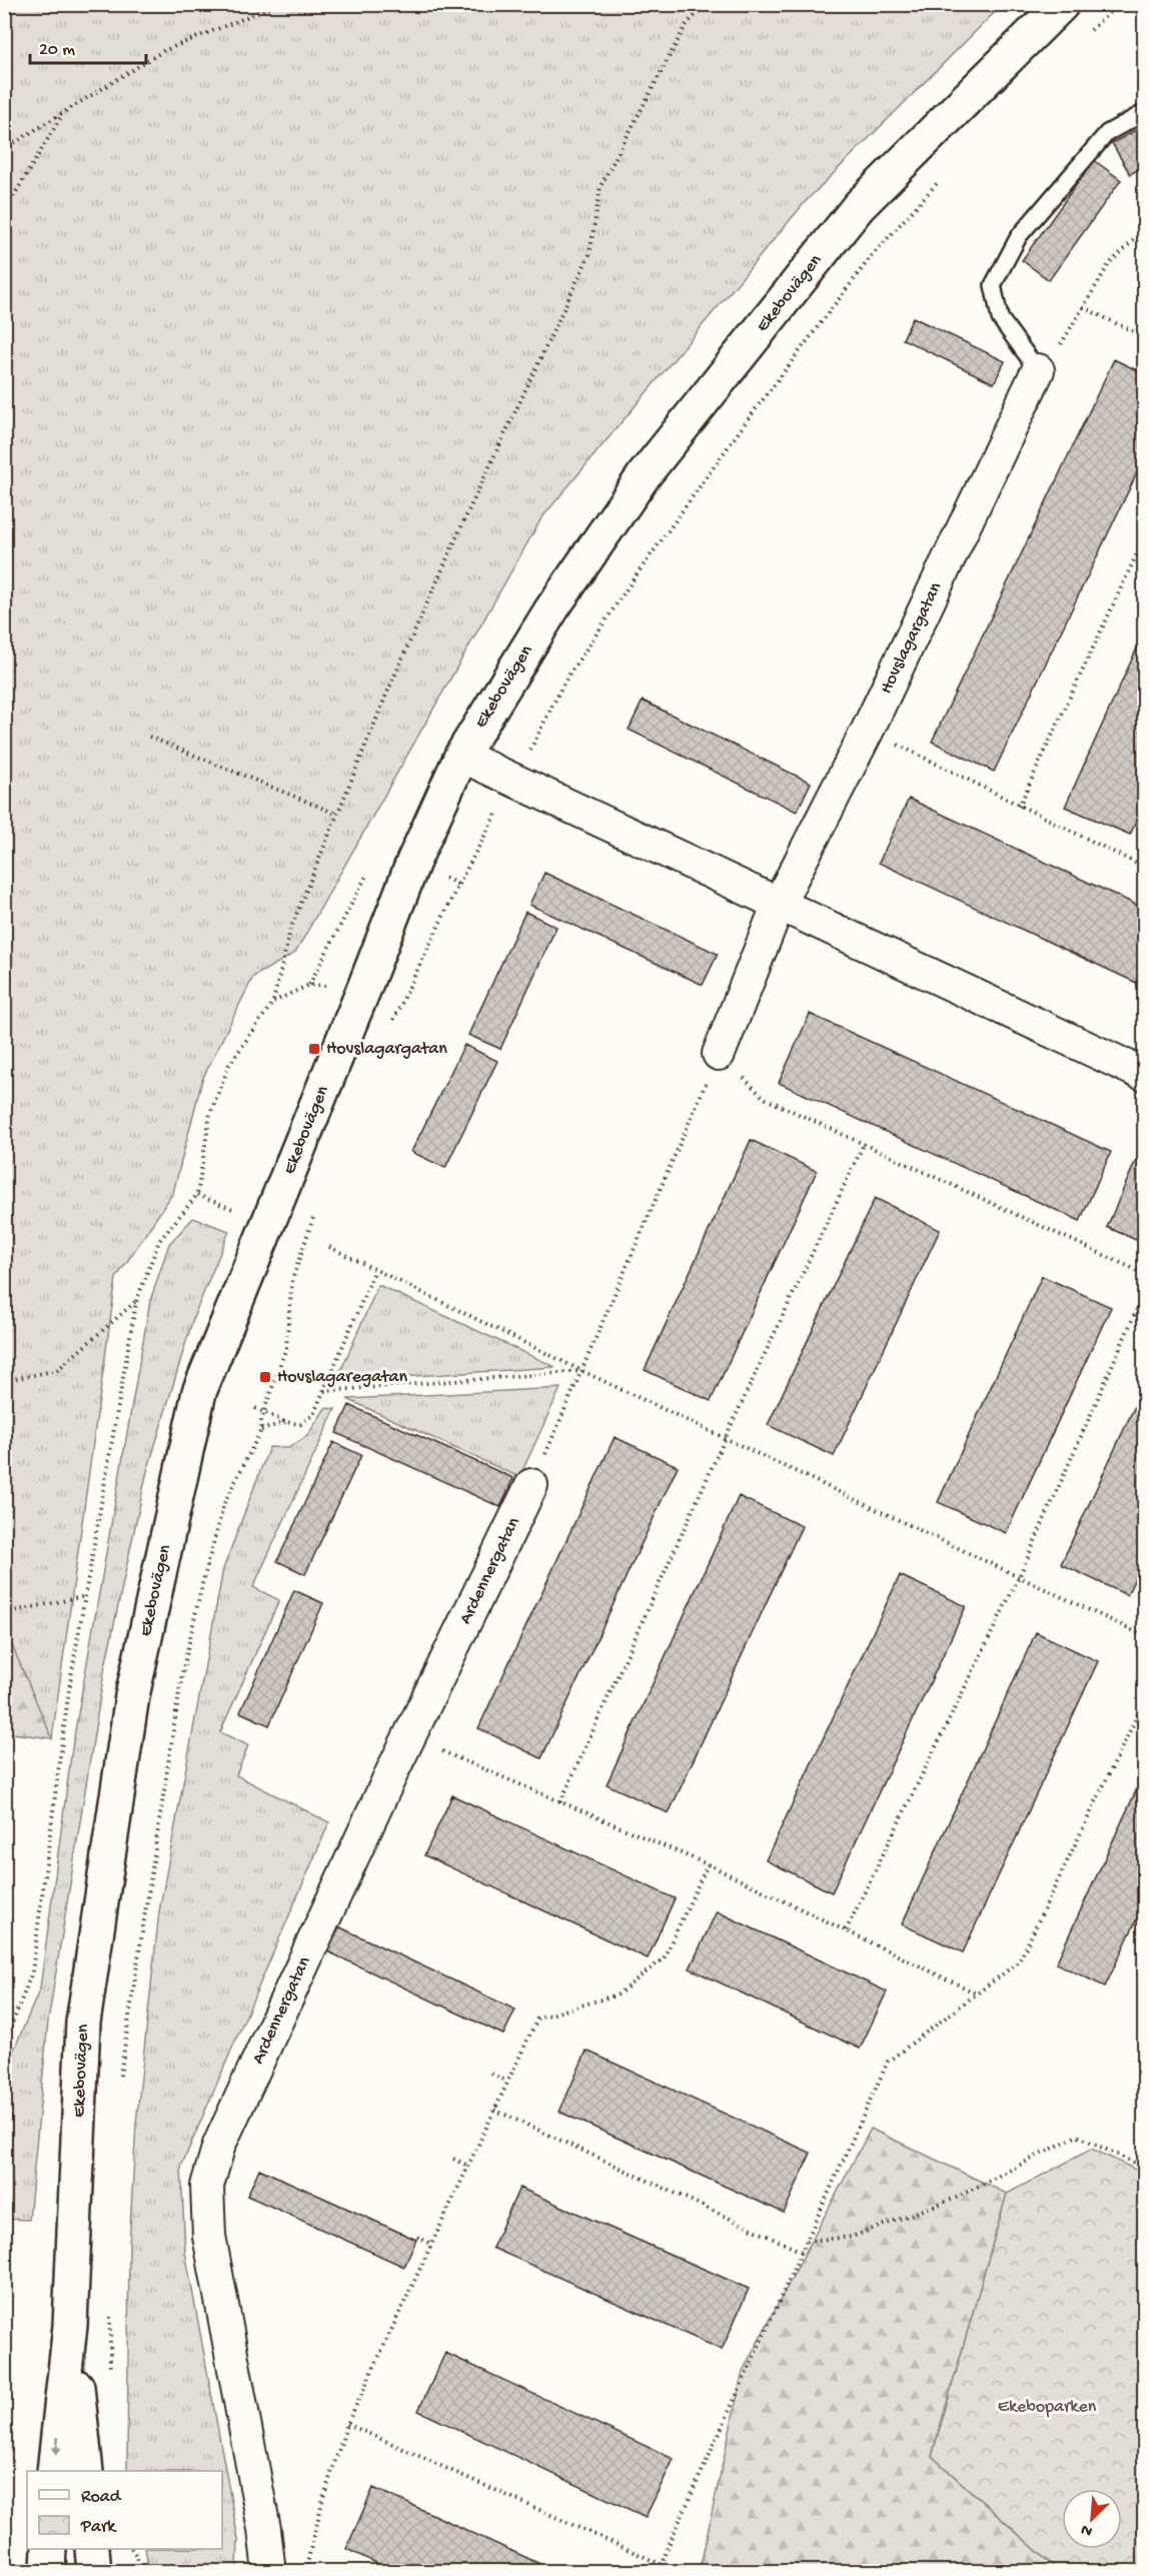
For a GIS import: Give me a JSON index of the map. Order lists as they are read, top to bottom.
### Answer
{
  "streets": {
    "street": ["Ekebovägen", "Hovslagargatan", "Ardennergatan"]
  },
  "parks": ["Ekeboparken"],
  "places": {
    "transit": ["Hovslagargatan", "Hovslagaregatan"]
  },
  "legend": ["Road", "Park"],
  "scale_bar": "20 m",
  "north": "bottom left"
}
